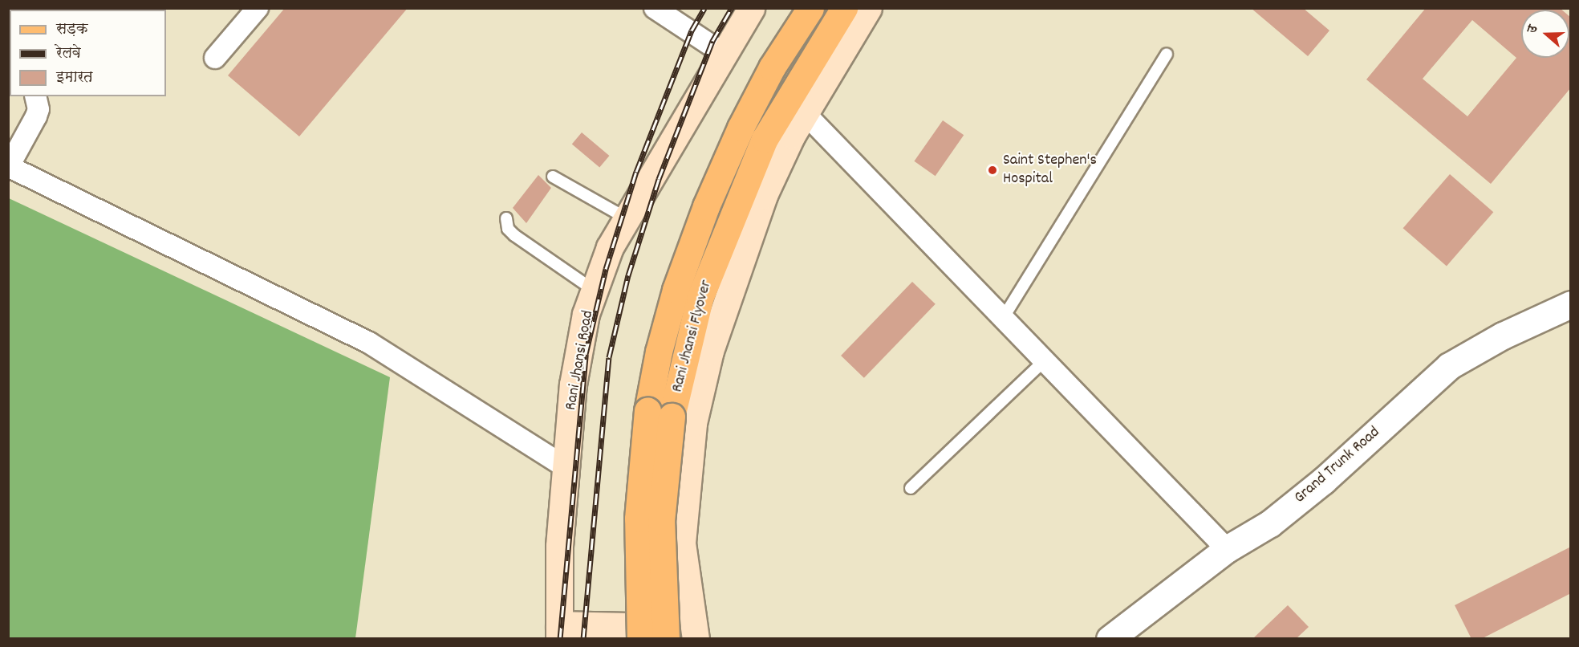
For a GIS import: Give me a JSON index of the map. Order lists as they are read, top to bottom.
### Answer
{
  "streets": {
    "main road": ["Rani Jhansi Flyover", "Rani Jhansi Road"],
    "street": ["Grand Trunk Road"]
  },
  "places": ["Saint Stephen's Hospital"],
  "legend": ["सड़क", "रेलवे", "इमारत"],
  "north": "left"
}
